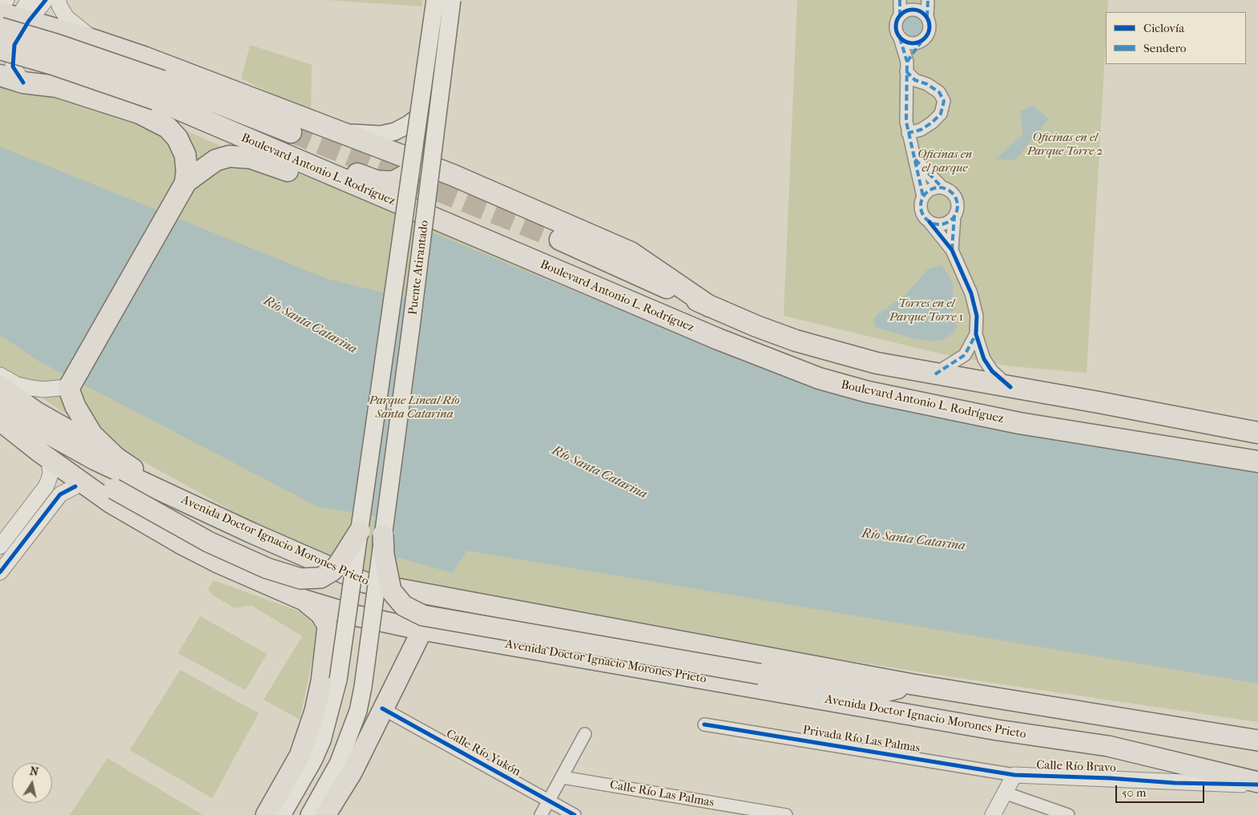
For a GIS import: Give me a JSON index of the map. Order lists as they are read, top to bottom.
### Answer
{
  "streets": {
    "highway": ["Boulevard Antonio L. Rodríguez"],
    "main road": ["Puente Atirantado", "Avenida Doctor Ignacio Morones Prieto"],
    "street": [
      "Privada Río Las Palmas",
      "Calle Río Yukón",
      "Calle Río Bravo",
      "Calle Río Las Palmas"
    ]
  },
  "crossings": [
    ["Avenida Doctor Ignacio Morones Prieto", "Calle Río Bravo"],
    ["Privada Río Las Palmas", "Calle Río Bravo"]
  ],
  "water": ["Río Santa Catarina"],
  "parks": [
    "Oficinas en el Parque Torre 2",
    "Oficinas en el parque",
    "Torres en el Parque Torre 1",
    "Parque Lineal Río Santa Catarina"
  ],
  "legend": ["Ciclovía", "Sendero"],
  "scale_bar": "50 m",
  "north": "top"
}
